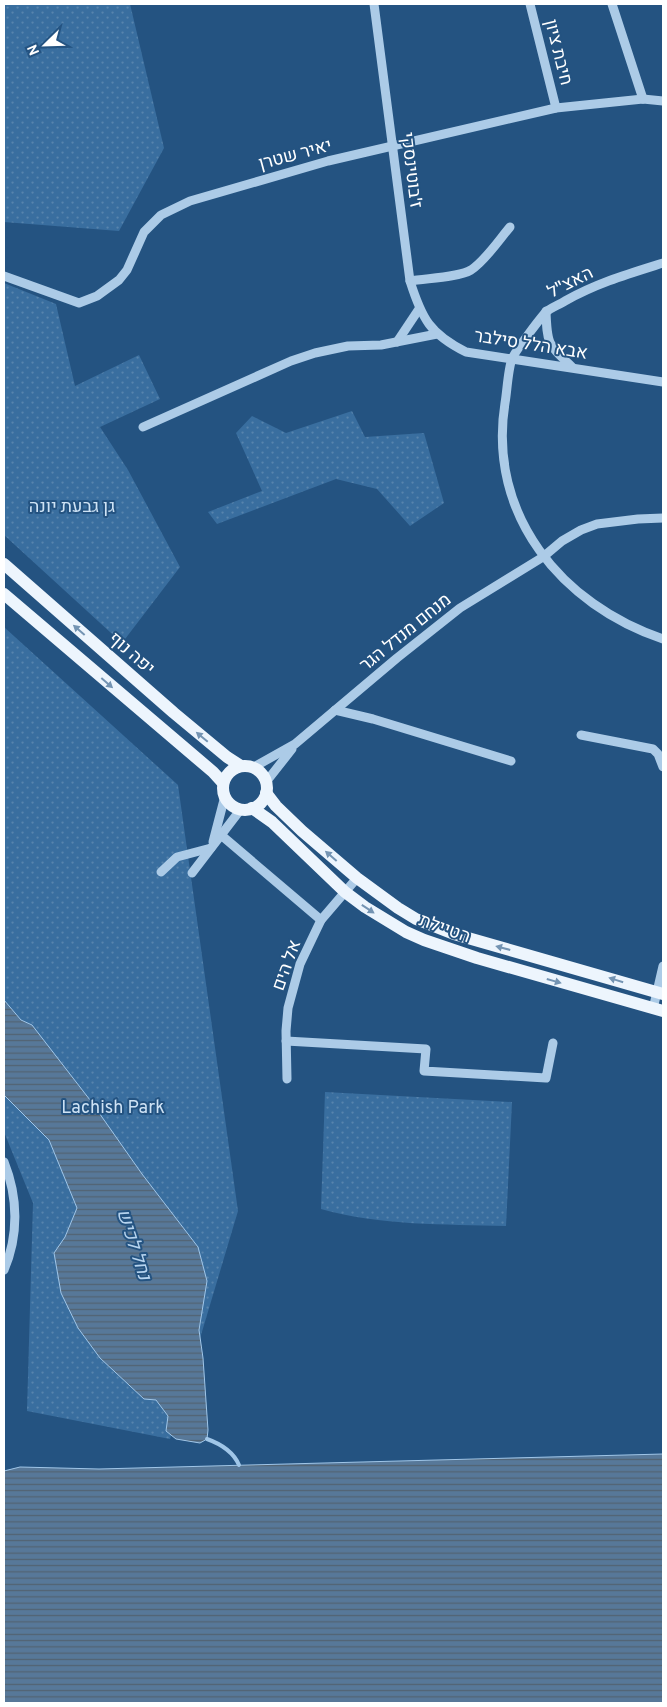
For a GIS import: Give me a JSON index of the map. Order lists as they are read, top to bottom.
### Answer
{
  "streets": {
    "main road": ["יפה נוף", "הטיילת"],
    "street": [
      "חיבת ציון",
      "יאיר שטרן",
      "ז'בוטינסקי",
      "האצ\"ל",
      "אבא הלל סילבר",
      "מנחם מנדל הגר",
      "אל הים"
    ]
  },
  "crossings": [
    ["חיבת ציון", "יאיר שטרן"],
    ["יאיר שטרן", "ז'בוטינסקי"],
    ["ז'בוטינסקי", "אבא הלל סילבר"],
    ["האצ\"ל", "אבא הלל סילבר"],
    ["יפה נוף", "הטיילת"],
    ["הטיילת", "אל הים"]
  ],
  "water": ["נחל לכיש"],
  "parks": ["גן גבעת יונה", "Lachish Park"],
  "north": "bottom left"
}
